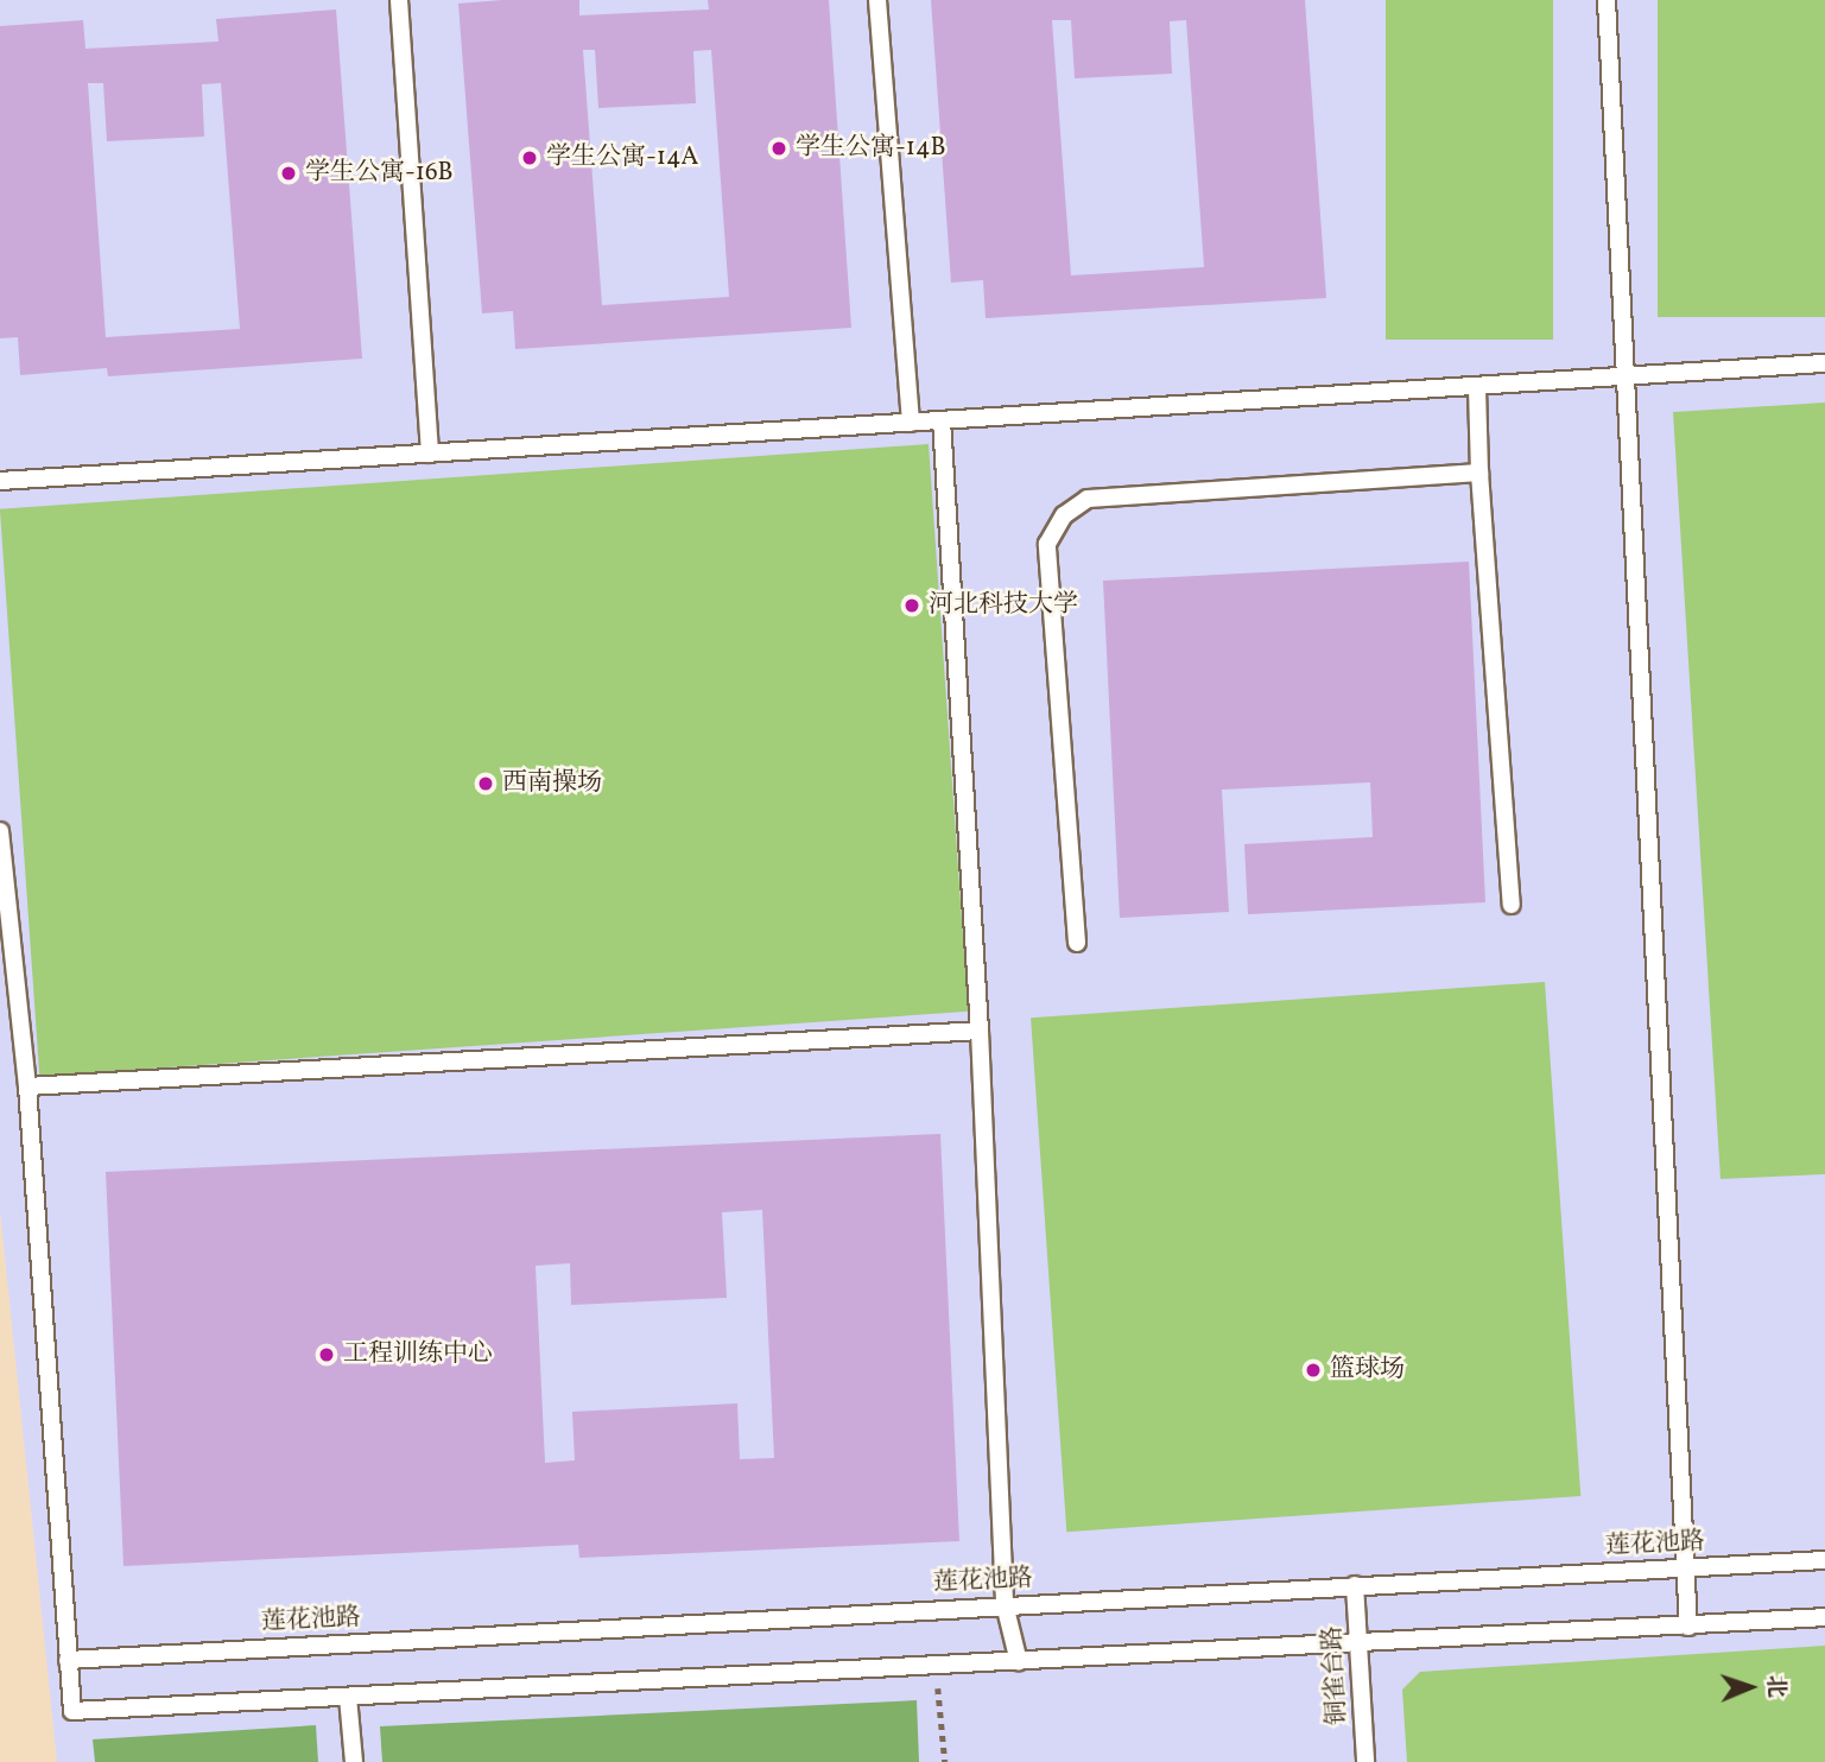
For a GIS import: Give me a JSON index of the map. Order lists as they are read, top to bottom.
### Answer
{
  "streets": {
    "lane": ["莲花池路", "铜雀台路"]
  },
  "crossings": [
    ["莲花池路", "铜雀台路"]
  ],
  "places": [
    "学生公寓-14B",
    "学生公寓-14A",
    "学生公寓-16B",
    "河北科技大学",
    "西南操场",
    "工程训练中心",
    "篮球场"
  ],
  "north": "right"
}
